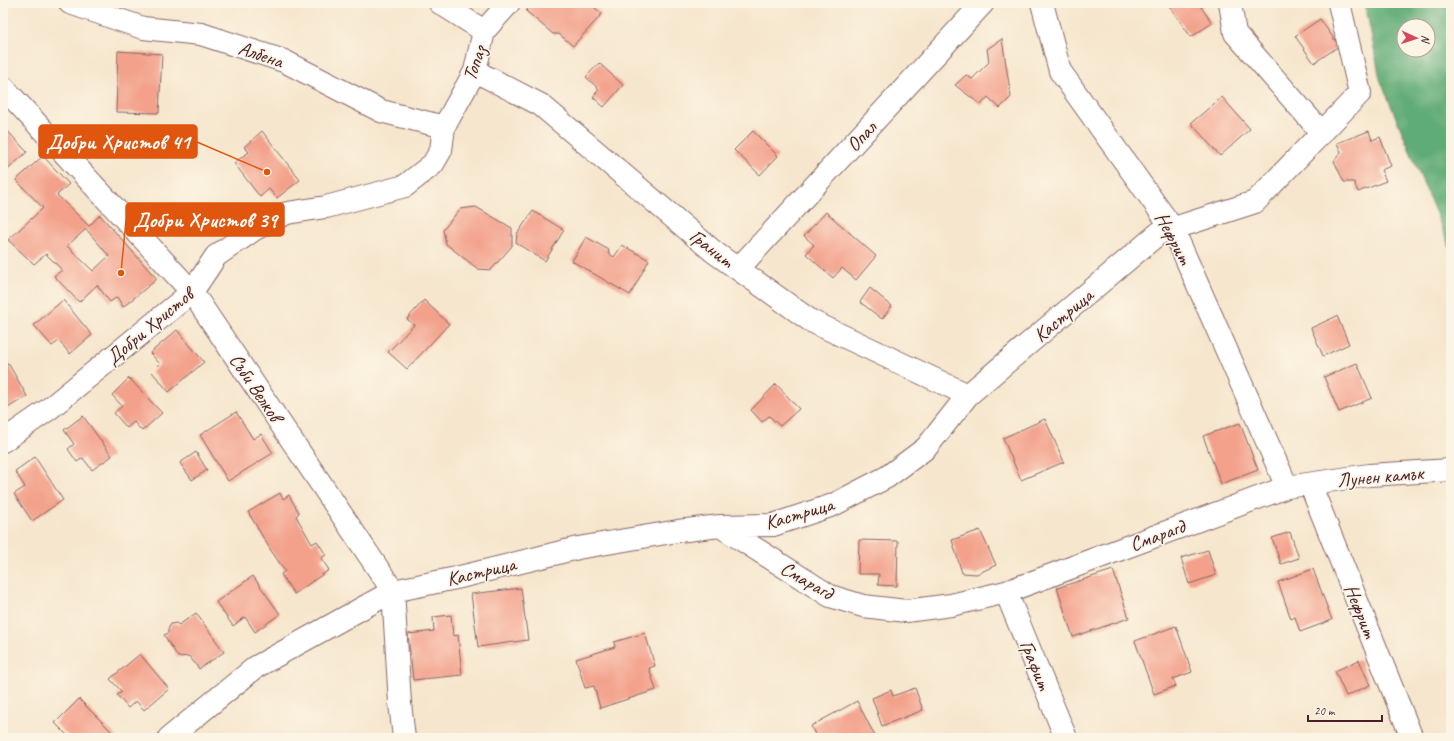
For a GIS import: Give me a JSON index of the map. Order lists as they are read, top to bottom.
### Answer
{
  "streets": {
    "street": [
      "Албена",
      "Топаз",
      "Опал",
      "Нефрит",
      "Гранит",
      "Кастрица",
      "Добри Христов",
      "Съби Велков",
      "Лунен камък",
      "Смарагд",
      "Графит"
    ]
  },
  "crossings": [
    ["Албена", "Топаз"],
    ["Албена", "Добри Христов"],
    ["Топаз", "Гранит"],
    ["Топаз", "Добри Христов"],
    ["Опал", "Гранит"],
    ["Нефрит", "Кастрица"],
    ["Нефрит", "Лунен камък"],
    ["Нефрит", "Смарагд"],
    ["Гранит", "Кастрица"],
    ["Кастрица", "Съби Велков"],
    ["Кастрица", "Смарагд"],
    ["Добри Христов", "Съби Велков"],
    ["Лунен камък", "Смарагд"],
    ["Смарагд", "Графит"]
  ],
  "places": ["Добри Христов 41", "Добри Христов 39"],
  "scale_bar": "20 m",
  "north": "right"
}
